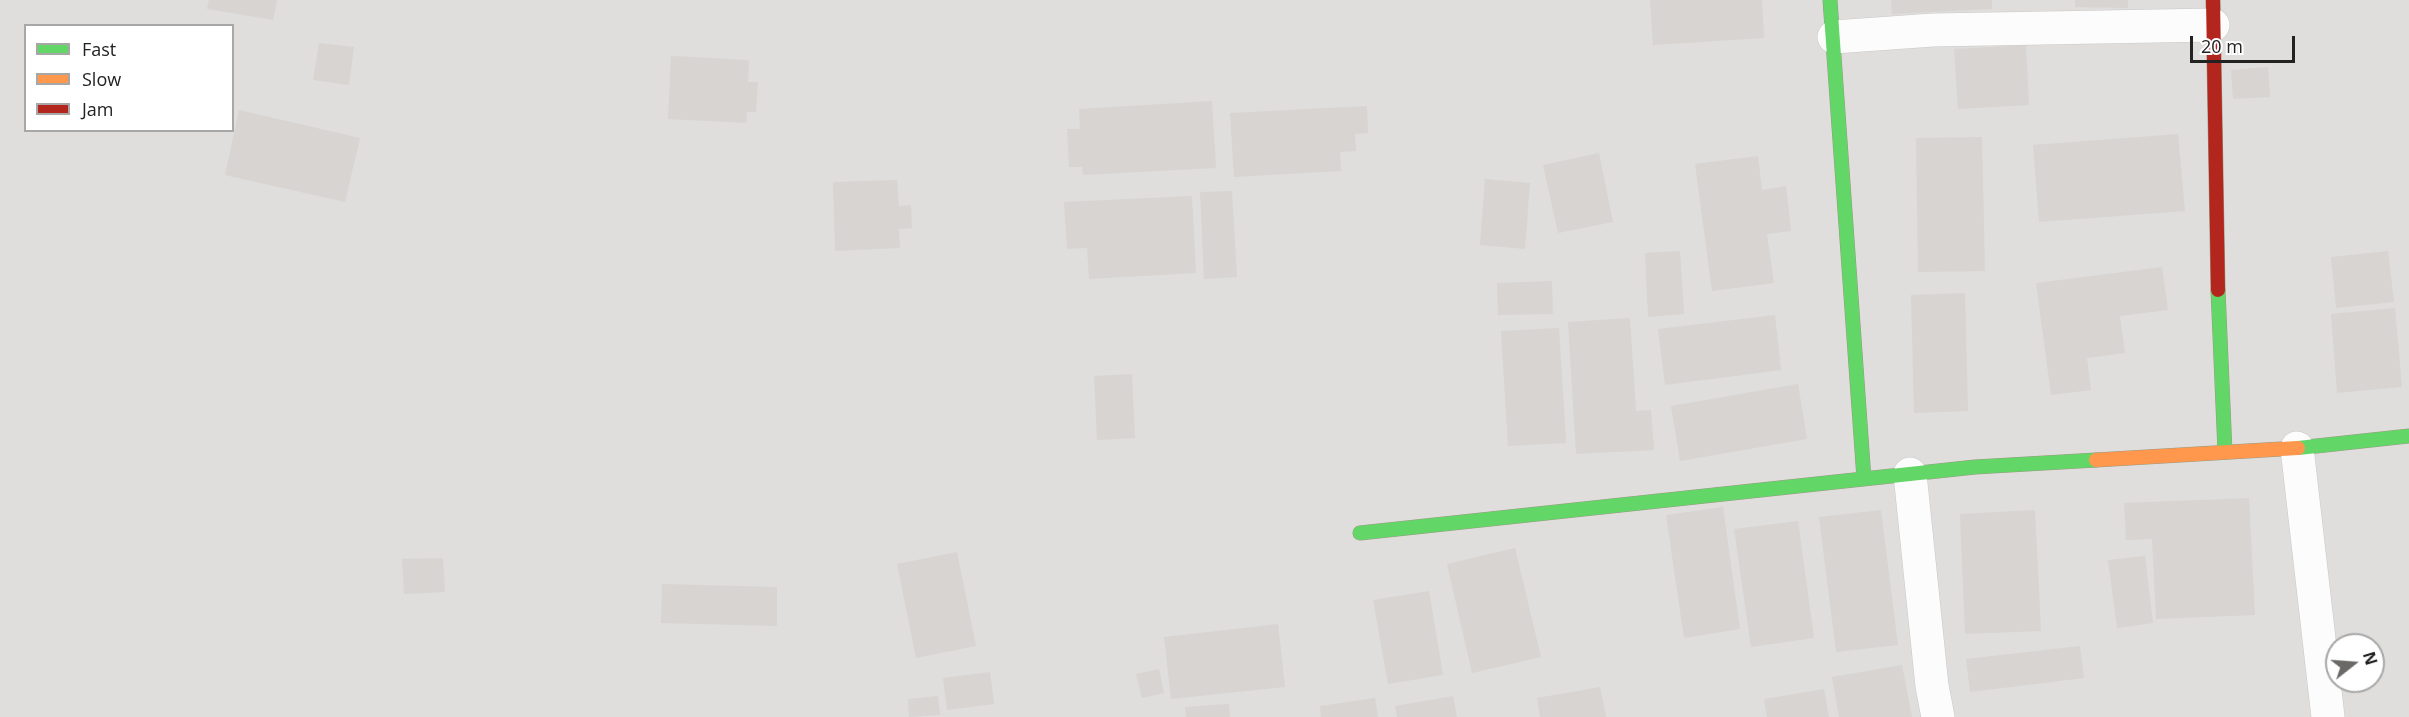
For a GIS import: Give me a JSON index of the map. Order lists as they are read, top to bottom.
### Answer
{
  "legend": ["Fast", "Slow", "Jam"],
  "scale_bar": "20 m",
  "north": "right"
}
